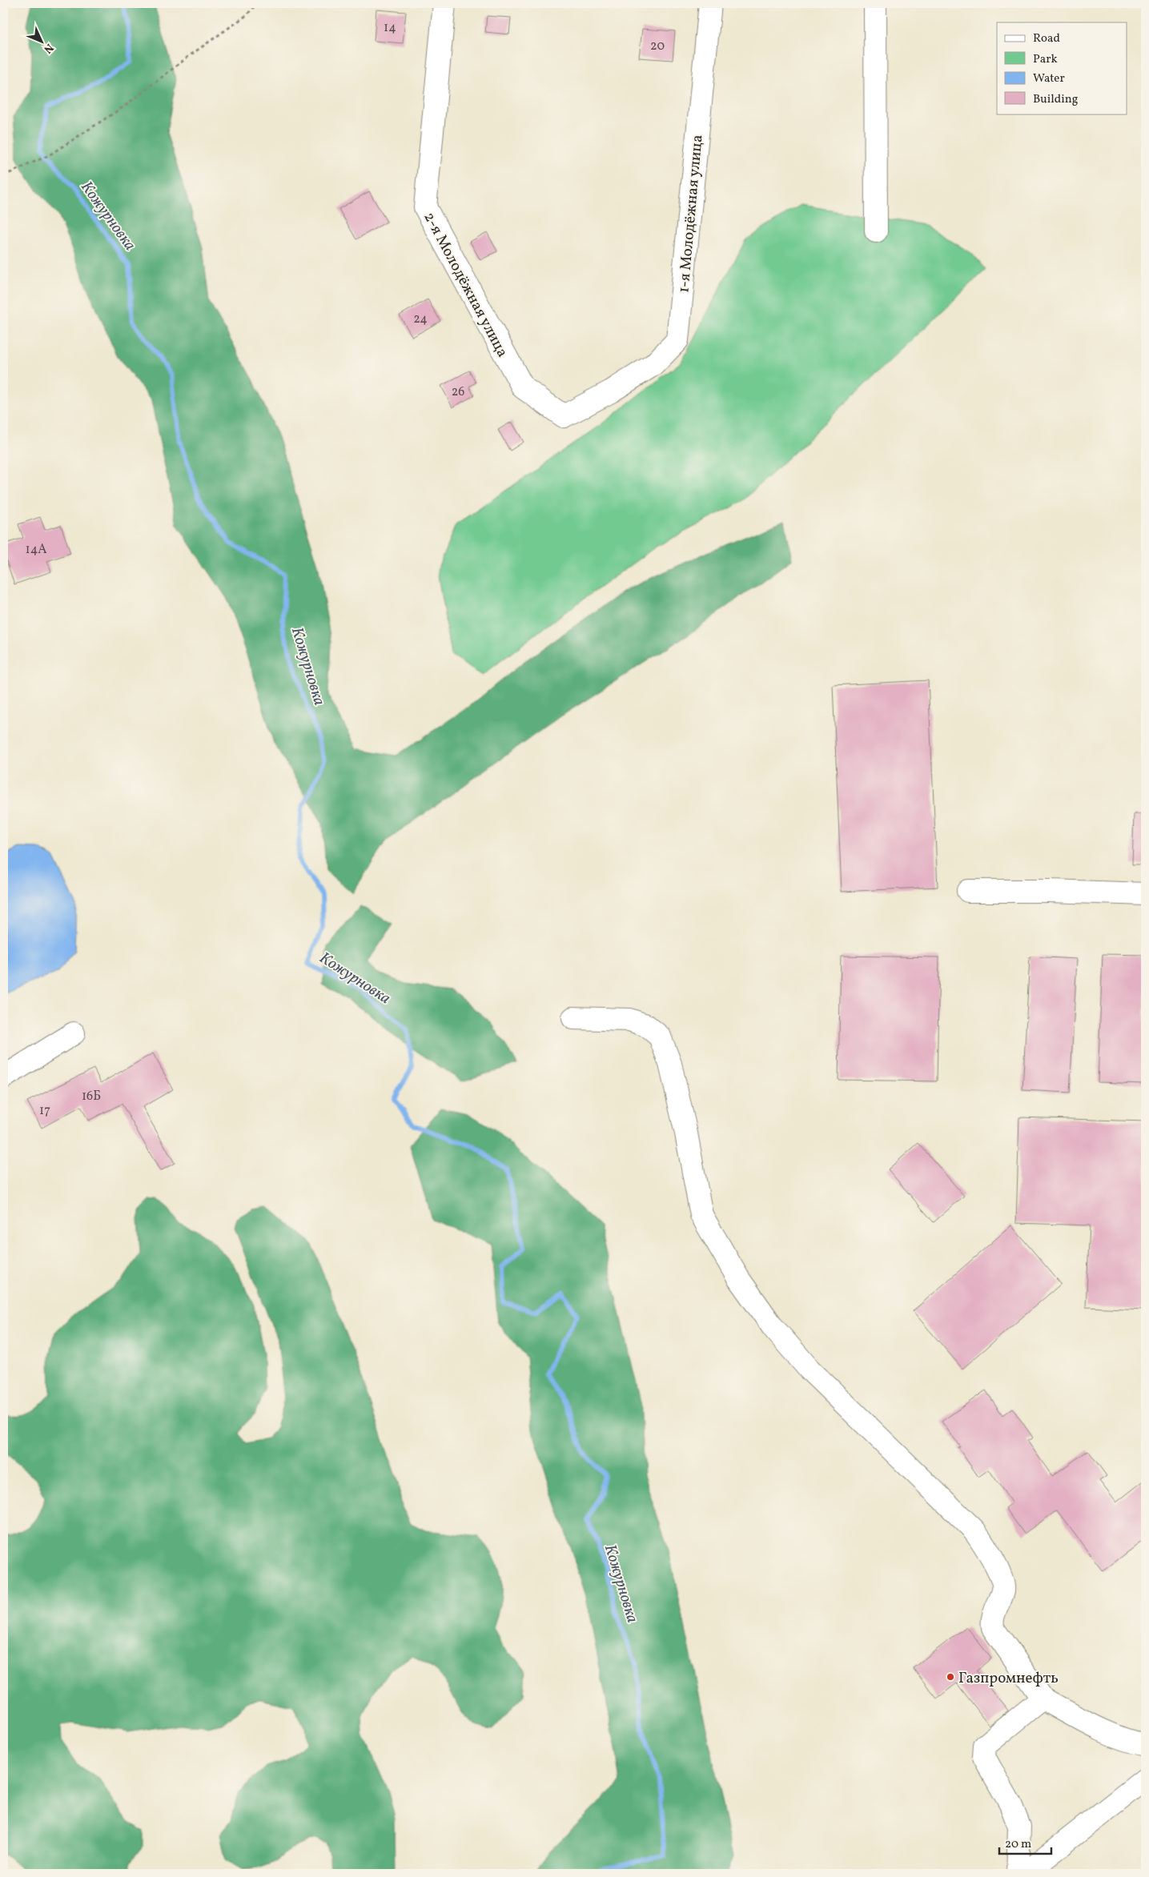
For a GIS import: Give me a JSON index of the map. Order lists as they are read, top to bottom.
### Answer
{
  "streets": {
    "main road": ["1-я Молодёжная улица", "2-я Молодёжная улица"]
  },
  "crossings": [
    ["1-я Молодёжная улица", "2-я Молодёжная улица"]
  ],
  "water": ["Кожурновка"],
  "places": ["Газпромнефть"],
  "house_numbers": [
    "14",
    "20",
    "24",
    "26",
    "14А",
    "16Б",
    "17"
  ],
  "legend": [
    "Road",
    "Park",
    "Water",
    "Building"
  ],
  "scale_bar": "20 m",
  "north": "bottom right"
}
